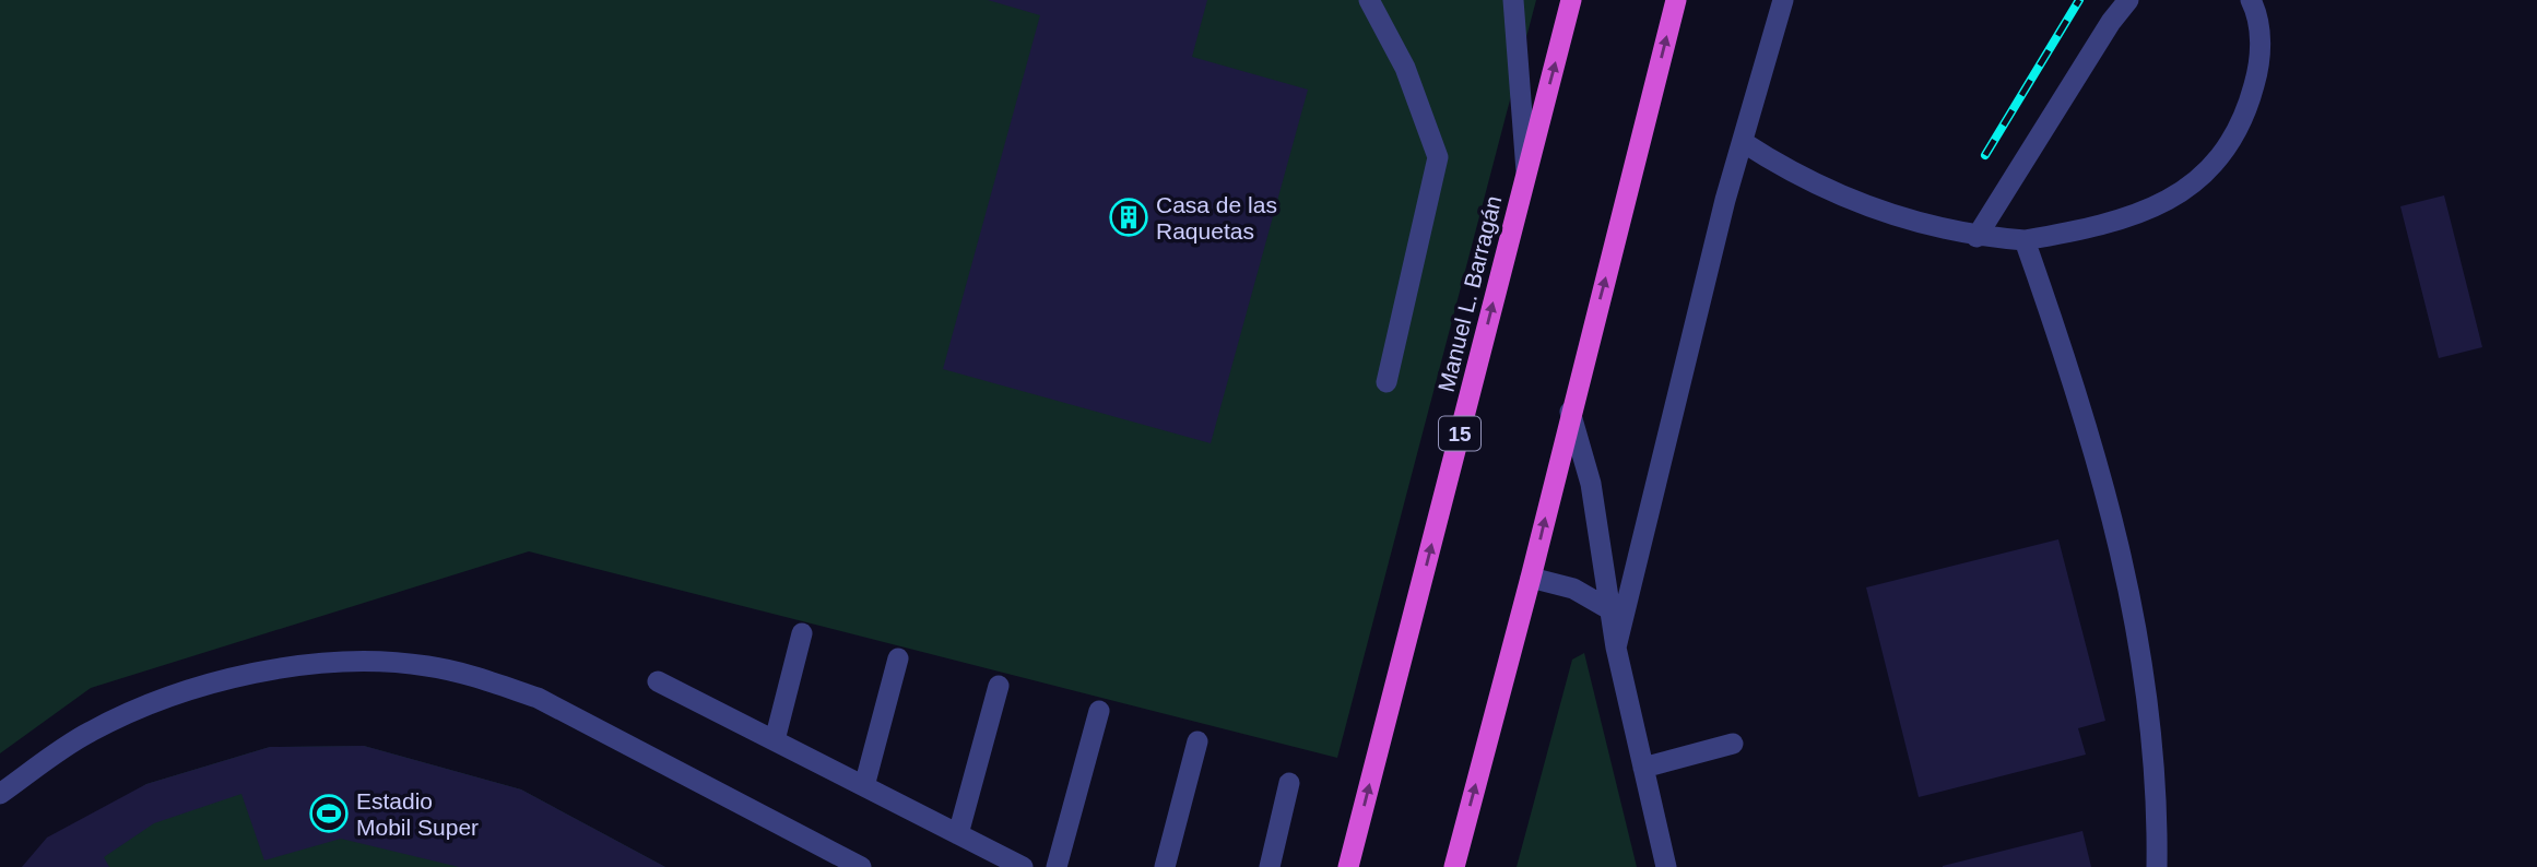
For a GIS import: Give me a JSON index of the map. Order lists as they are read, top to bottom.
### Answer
{
  "streets": {
    "highway": ["Manuel L. Barragán", "15"]
  },
  "places": {
    "building": ["Casa de las Raquetas"],
    "sports": ["Estadio Mobil Super"]
  }
}
